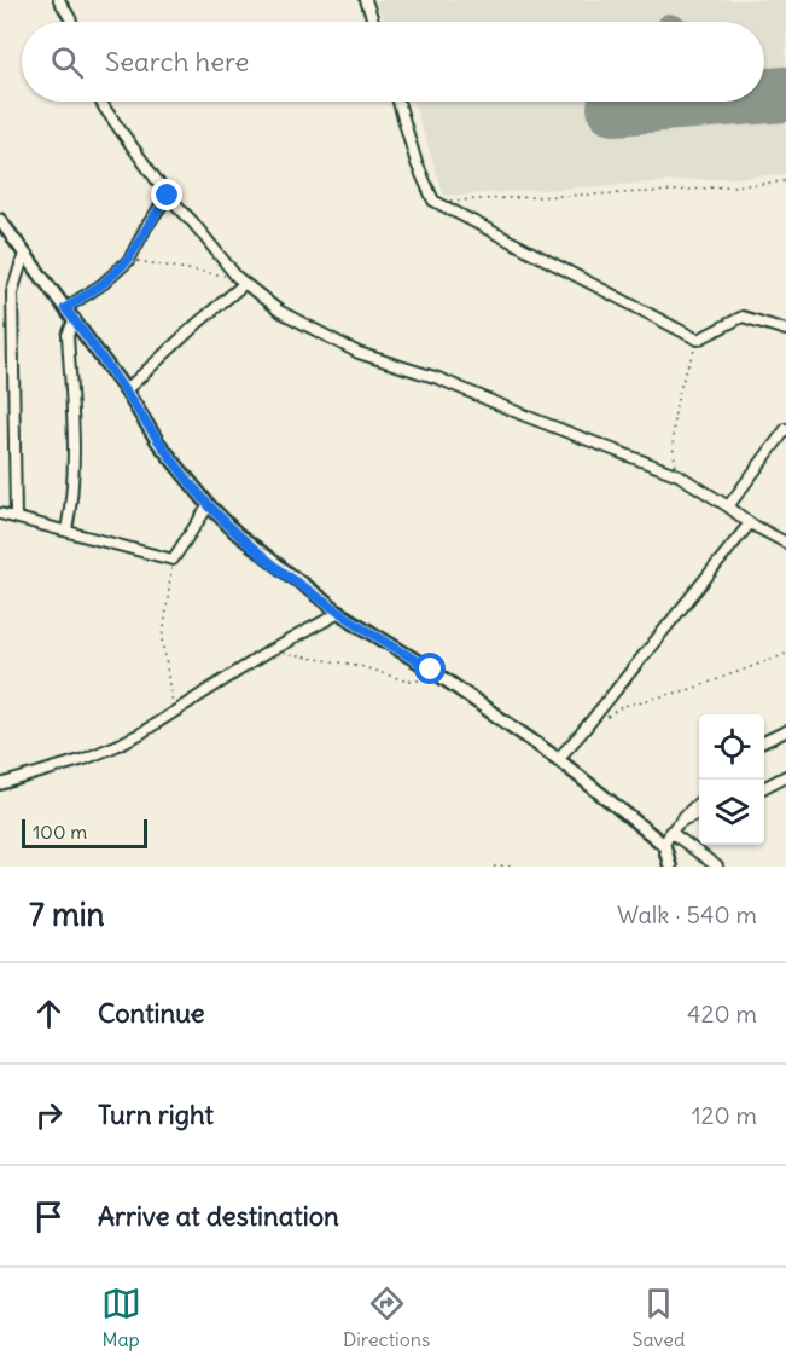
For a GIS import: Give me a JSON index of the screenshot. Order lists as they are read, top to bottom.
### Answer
{
  "scale_bar": "100 m",
  "page": {
    "search": "Search here",
    "scale": "100 m",
    "heading": ["7 min", "Walk · 540 m"],
    "list": [
      ["Continue", "420 m"],
      ["Turn right", "120 m"],
      "Arrive at destination"
    ],
    "nav": ["Map", "Directions", "Saved"]
  }
}
